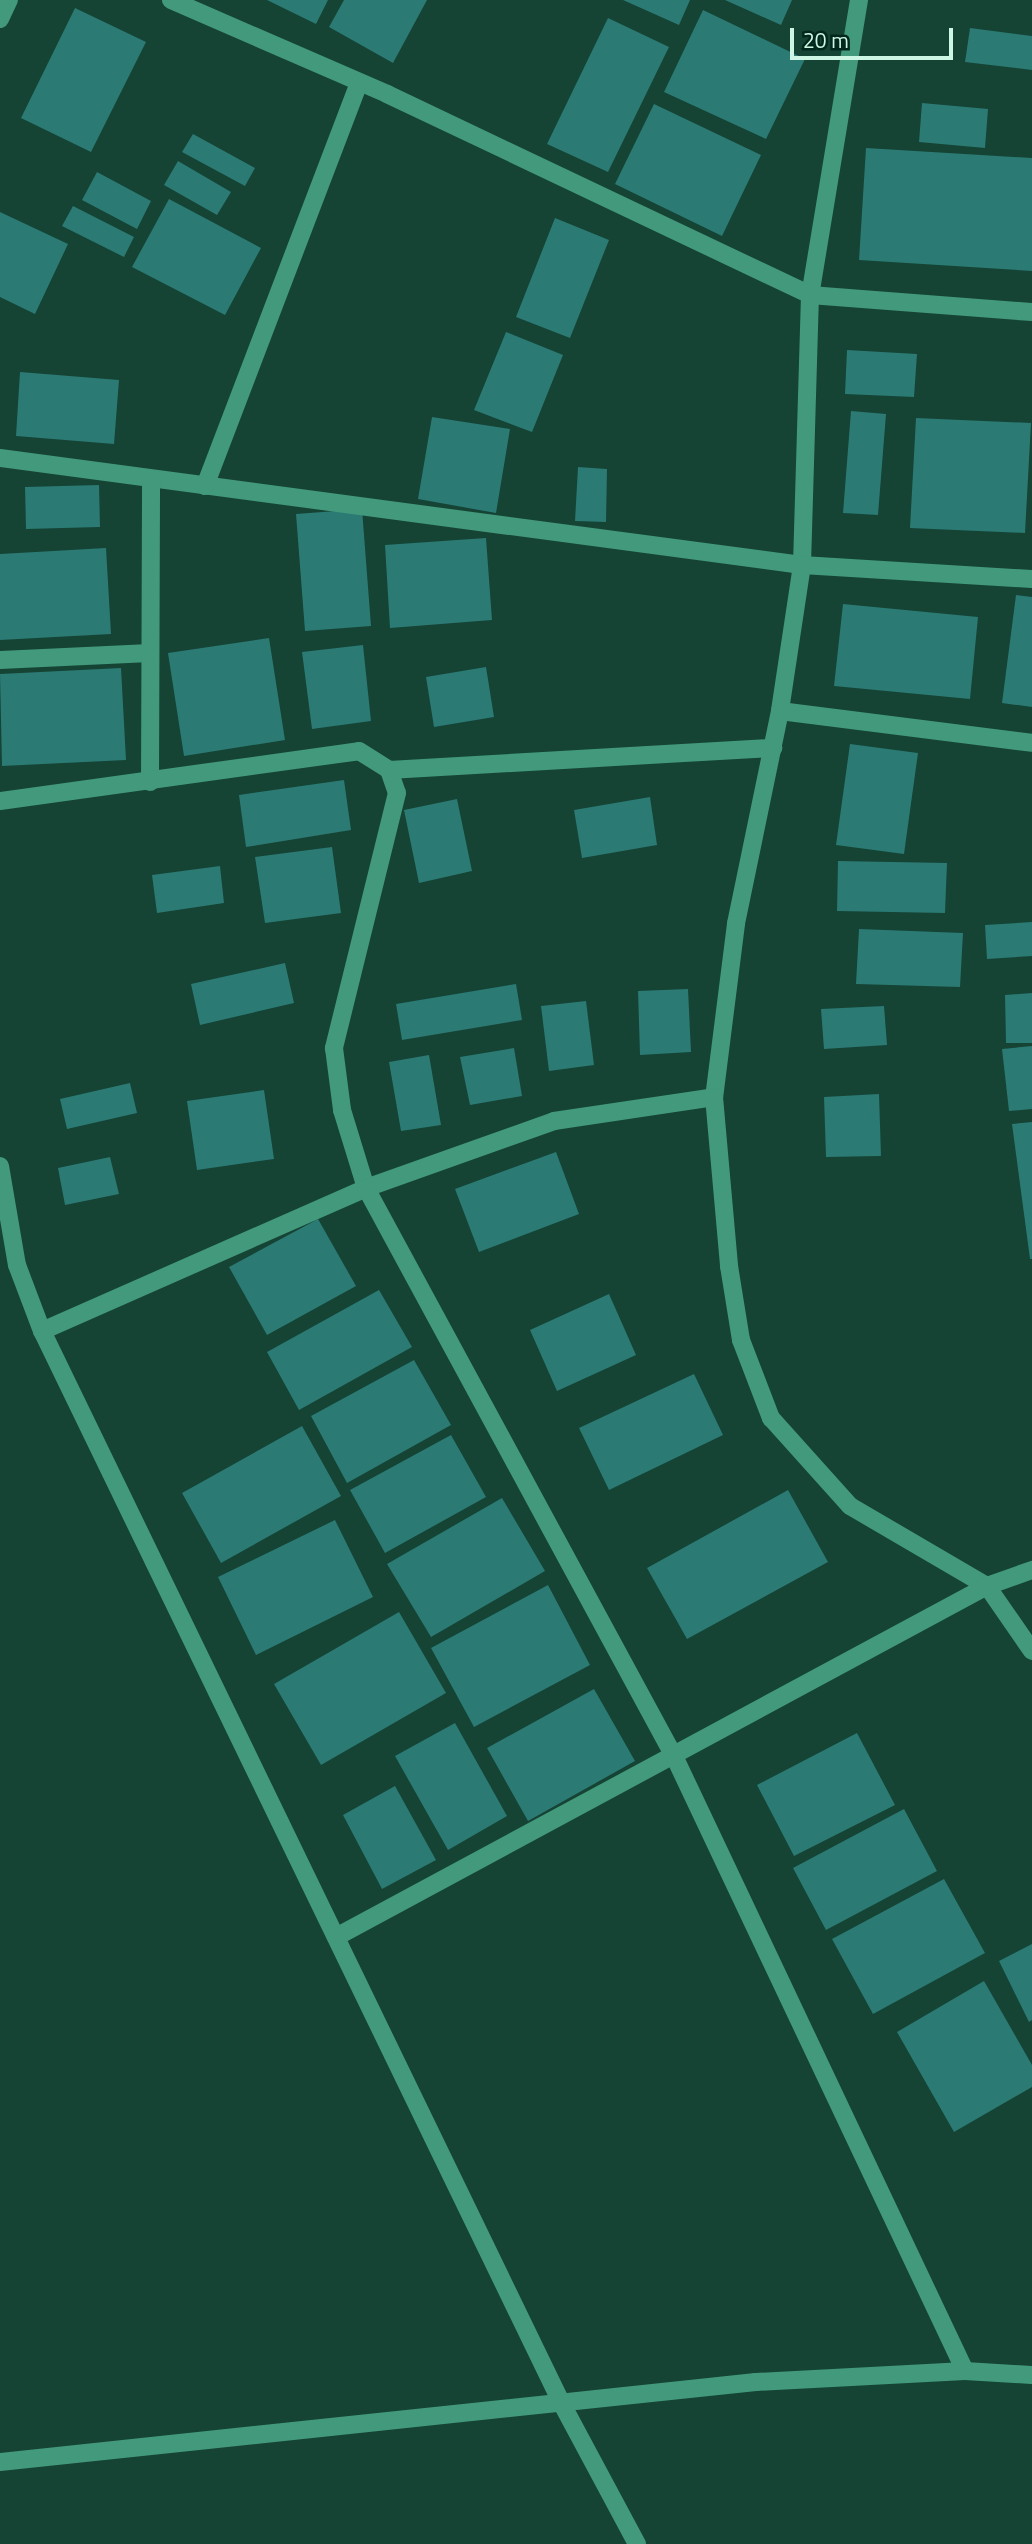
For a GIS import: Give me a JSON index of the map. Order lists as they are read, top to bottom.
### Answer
{
  "scale_bar": "20 m"
}
